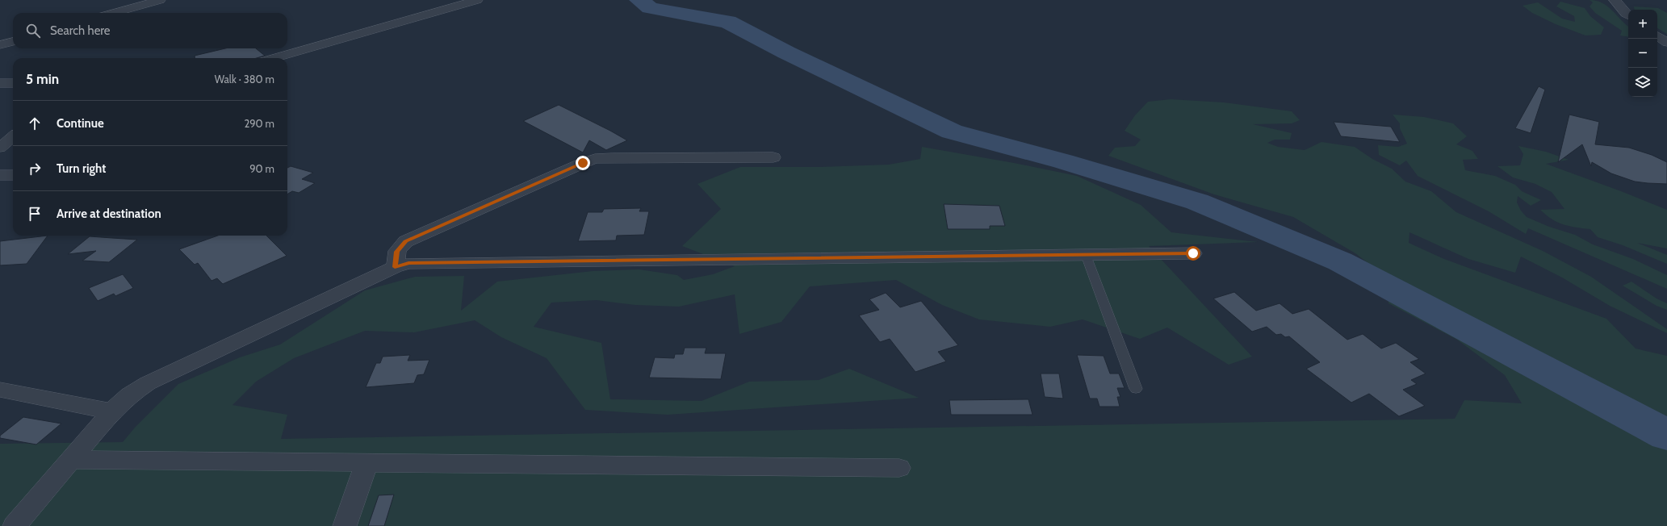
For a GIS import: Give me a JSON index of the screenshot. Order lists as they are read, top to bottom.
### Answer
{
  "page": {
    "map_buttons": ["+", "−"],
    "search": "Search here",
    "heading": ["5 min", "Walk · 380 m"],
    "list": [
      ["Continue", "290 m"],
      ["Turn right", "90 m"],
      "Arrive at destination"
    ]
  }
}
